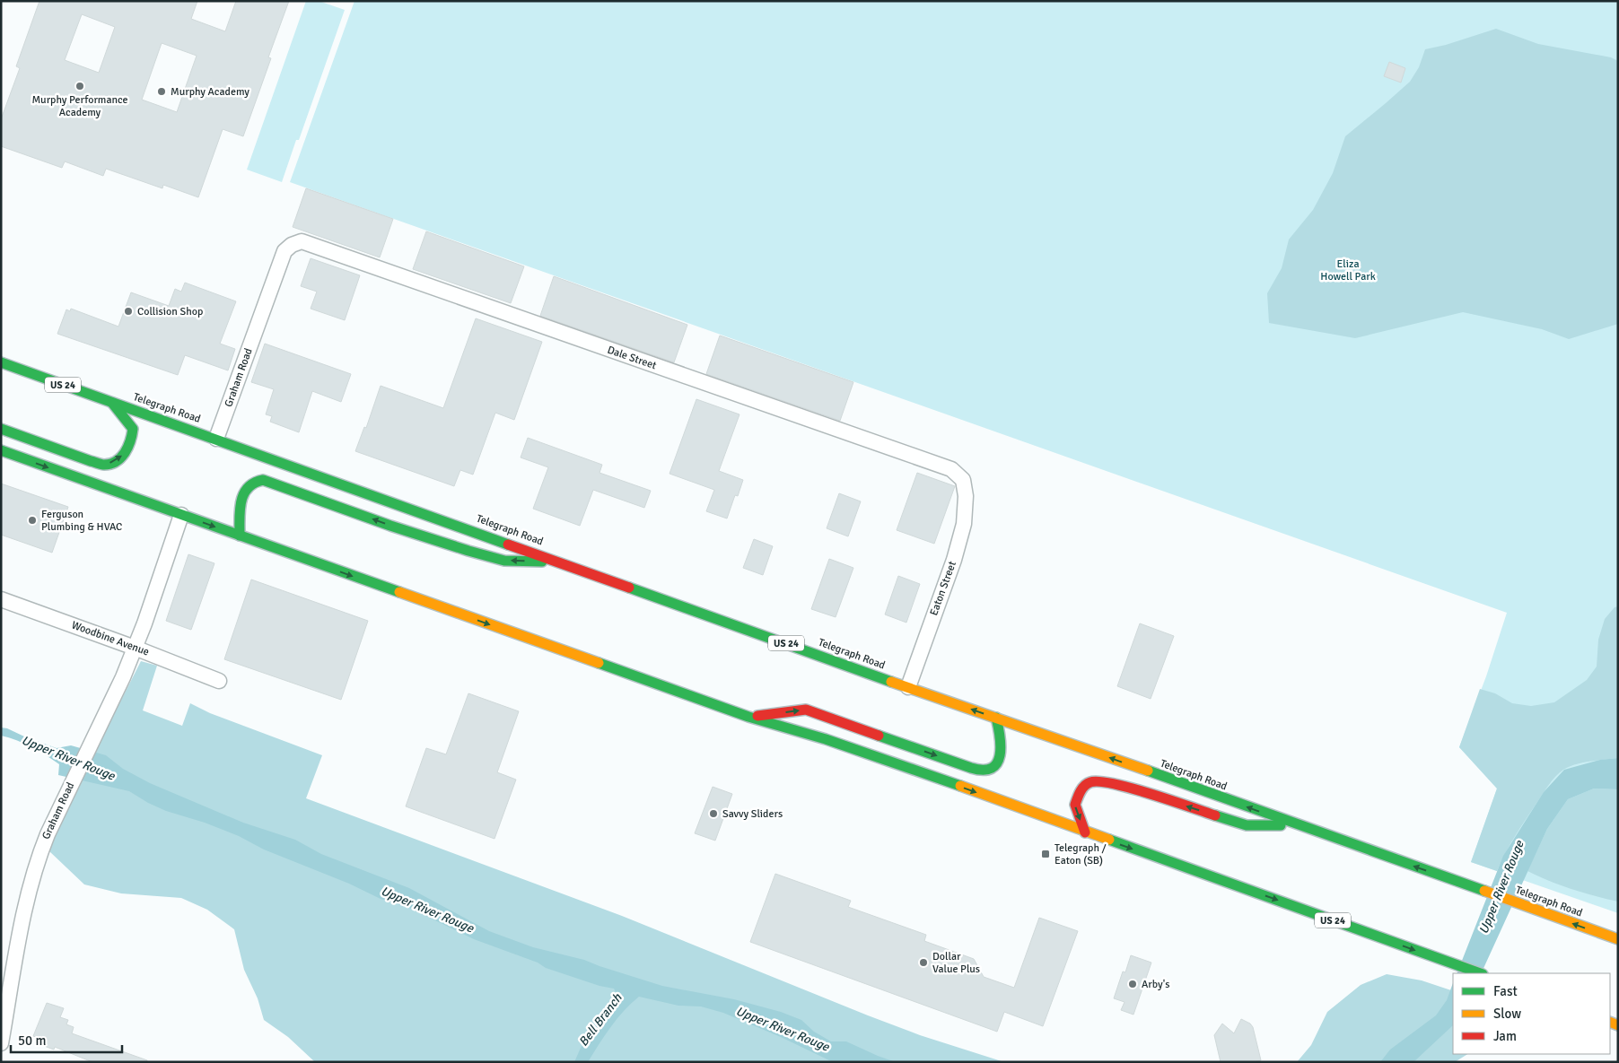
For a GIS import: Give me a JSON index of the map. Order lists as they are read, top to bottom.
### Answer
{
  "streets": {
    "main road": ["US 24", "Telegraph Road"],
    "street": [
      "Dale Street",
      "Graham Road",
      "Eaton Street",
      "Woodbine Avenue"
    ]
  },
  "crossings": [
    ["Dale Street", "Graham Road"],
    ["Dale Street", "Eaton Street"],
    ["Graham Road", "US 24"],
    ["Graham Road", "Telegraph Road"],
    ["Graham Road", "Woodbine Avenue"],
    ["Telegraph Road", "Eaton Street"]
  ],
  "water": ["Upper River Rouge", "Bell Branch"],
  "parks": ["Eliza Howell Park"],
  "places": {
    "other": [
      "Murphy Performance Academy",
      "Murphy Academy",
      "Collision Shop",
      "Ferguson Plumbing & HVAC",
      "Savvy Sliders",
      "Dollar Value Plus",
      "Arby's"
    ],
    "transit": ["Telegraph / Eaton (SB)"]
  },
  "legend": ["Fast", "Slow", "Jam"],
  "scale_bar": "50 m"
}
